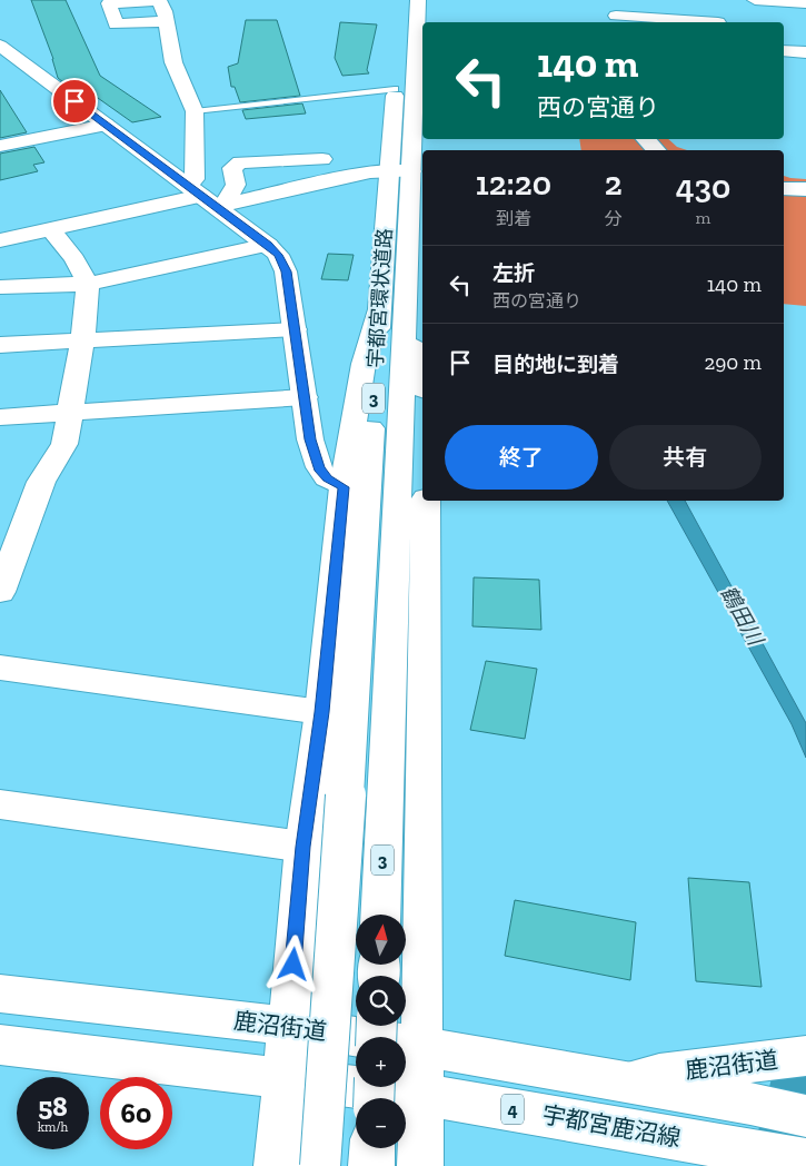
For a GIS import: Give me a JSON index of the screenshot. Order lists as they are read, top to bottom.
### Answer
{
  "streets": {
    "main road": [
      "宇都宮環状道路",
      "3",
      "鹿沼街道",
      "4",
      "宇都宮鹿沼線"
    ]
  },
  "crossings": [
    ["宇都宮環状道路", "3"],
    ["3", "鹿沼街道"],
    ["3", "4"],
    ["3", "宇都宮鹿沼線"],
    ["4", "宇都宮鹿沼線"]
  ],
  "water": ["鶴田川"],
  "north": "top",
  "page": {
    "turn": ["140 m", "西の宮通り"],
    "eta": [
      "12:20",
      "到着",
      "2",
      "分",
      "430",
      "m"
    ],
    "list": [
      {
        "name": "左折",
        "note": "西の宮通り",
        "value": "140 m"
      },
      {
        "name": "目的地に到着",
        "value": "290 m"
      }
    ],
    "buttons": ["終了", "共有"],
    "map_buttons": ["+", "−"],
    "speed": "58 km/h",
    "limit": "60"
  }
}
